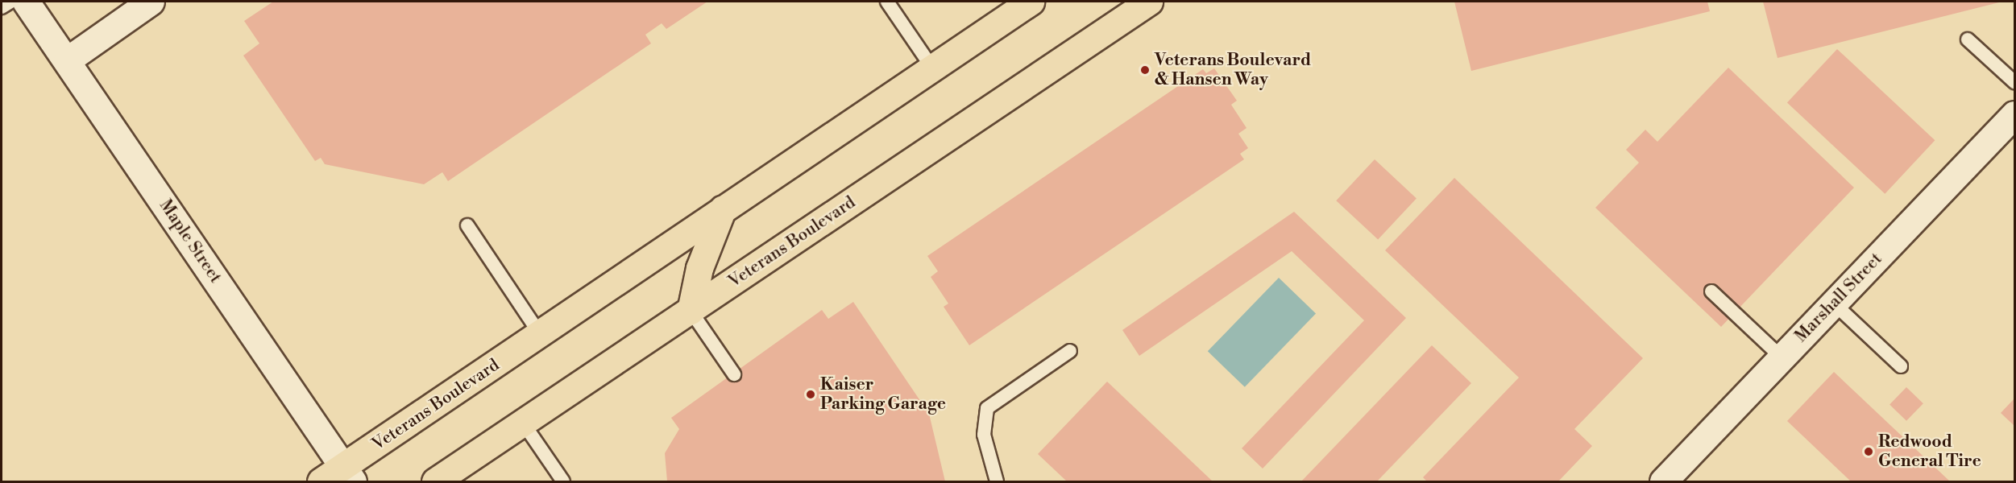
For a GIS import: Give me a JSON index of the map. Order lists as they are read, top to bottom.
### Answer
{
  "streets": {
    "main road": ["Veterans Boulevard"],
    "street": ["Maple Street", "Marshall Street"]
  },
  "crossings": [
    ["Maple Street", "Veterans Boulevard"]
  ],
  "places": ["Veterans Boulevard & Hansen Way", "Kaiser Parking Garage", "Redwood General Tire"]
}
